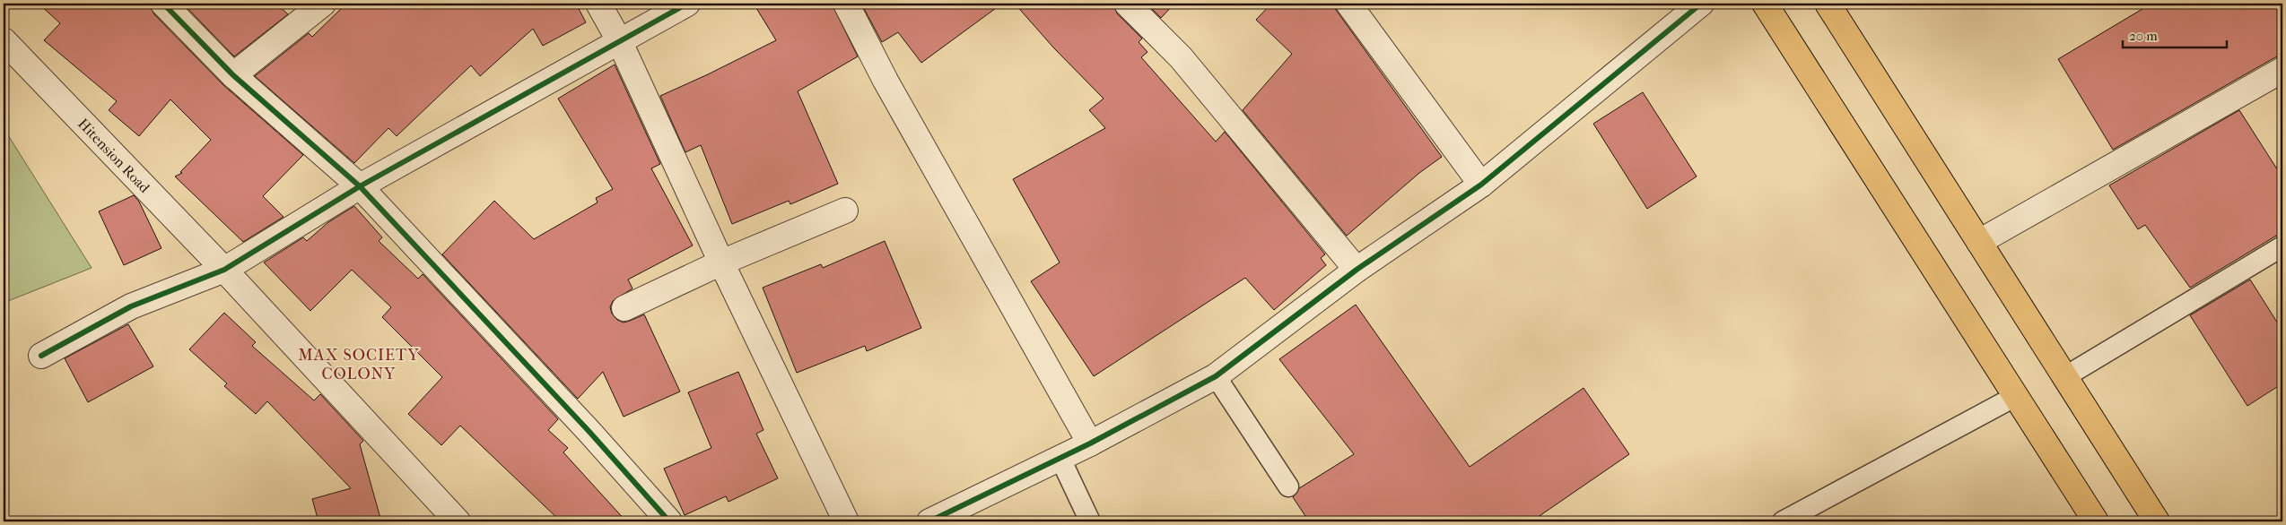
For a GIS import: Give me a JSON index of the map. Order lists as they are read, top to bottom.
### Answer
{
  "streets": {
    "street": ["Hitension Road"]
  },
  "districts": ["MAX SOCIETY COLONY"],
  "scale_bar": "20 m"
}
